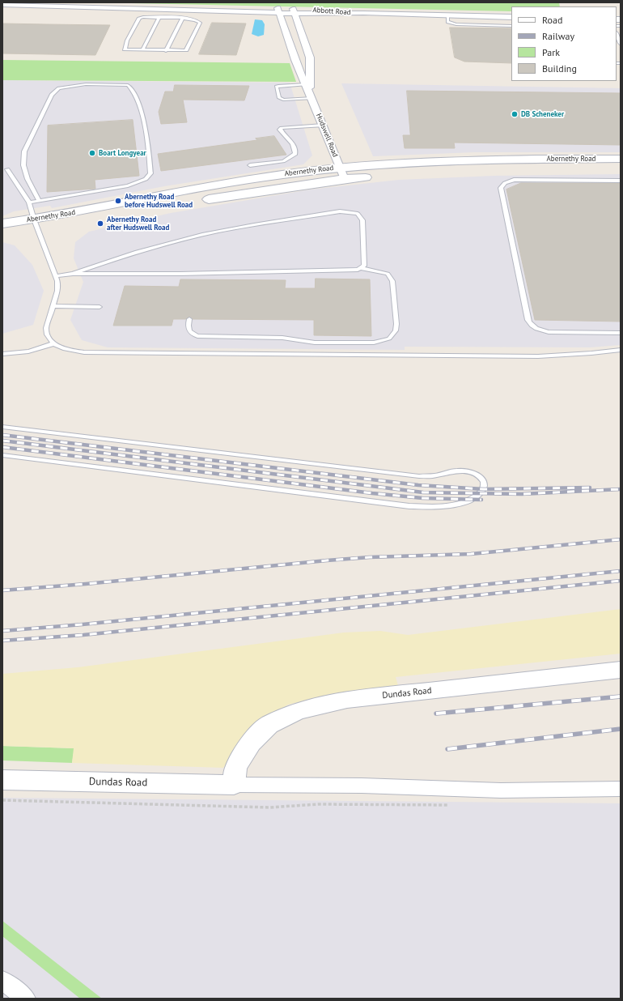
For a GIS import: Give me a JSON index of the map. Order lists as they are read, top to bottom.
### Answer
{
  "streets": {
    "main road": ["Abernethy Road", "Dundas Road"],
    "street": ["Abbott Road", "Hudswell Road"]
  },
  "crossings": [
    ["Abbott Road", "Hudswell Road"],
    ["Hudswell Road", "Abernethy Road"]
  ],
  "places": [
    "DB Scheneker",
    "Boart Longyear",
    "Abernethy Road before Hudswell Road",
    "Abernethy Road after Hudswell Road"
  ],
  "legend": [
    "Road",
    "Railway",
    "Park",
    "Building"
  ]
}
